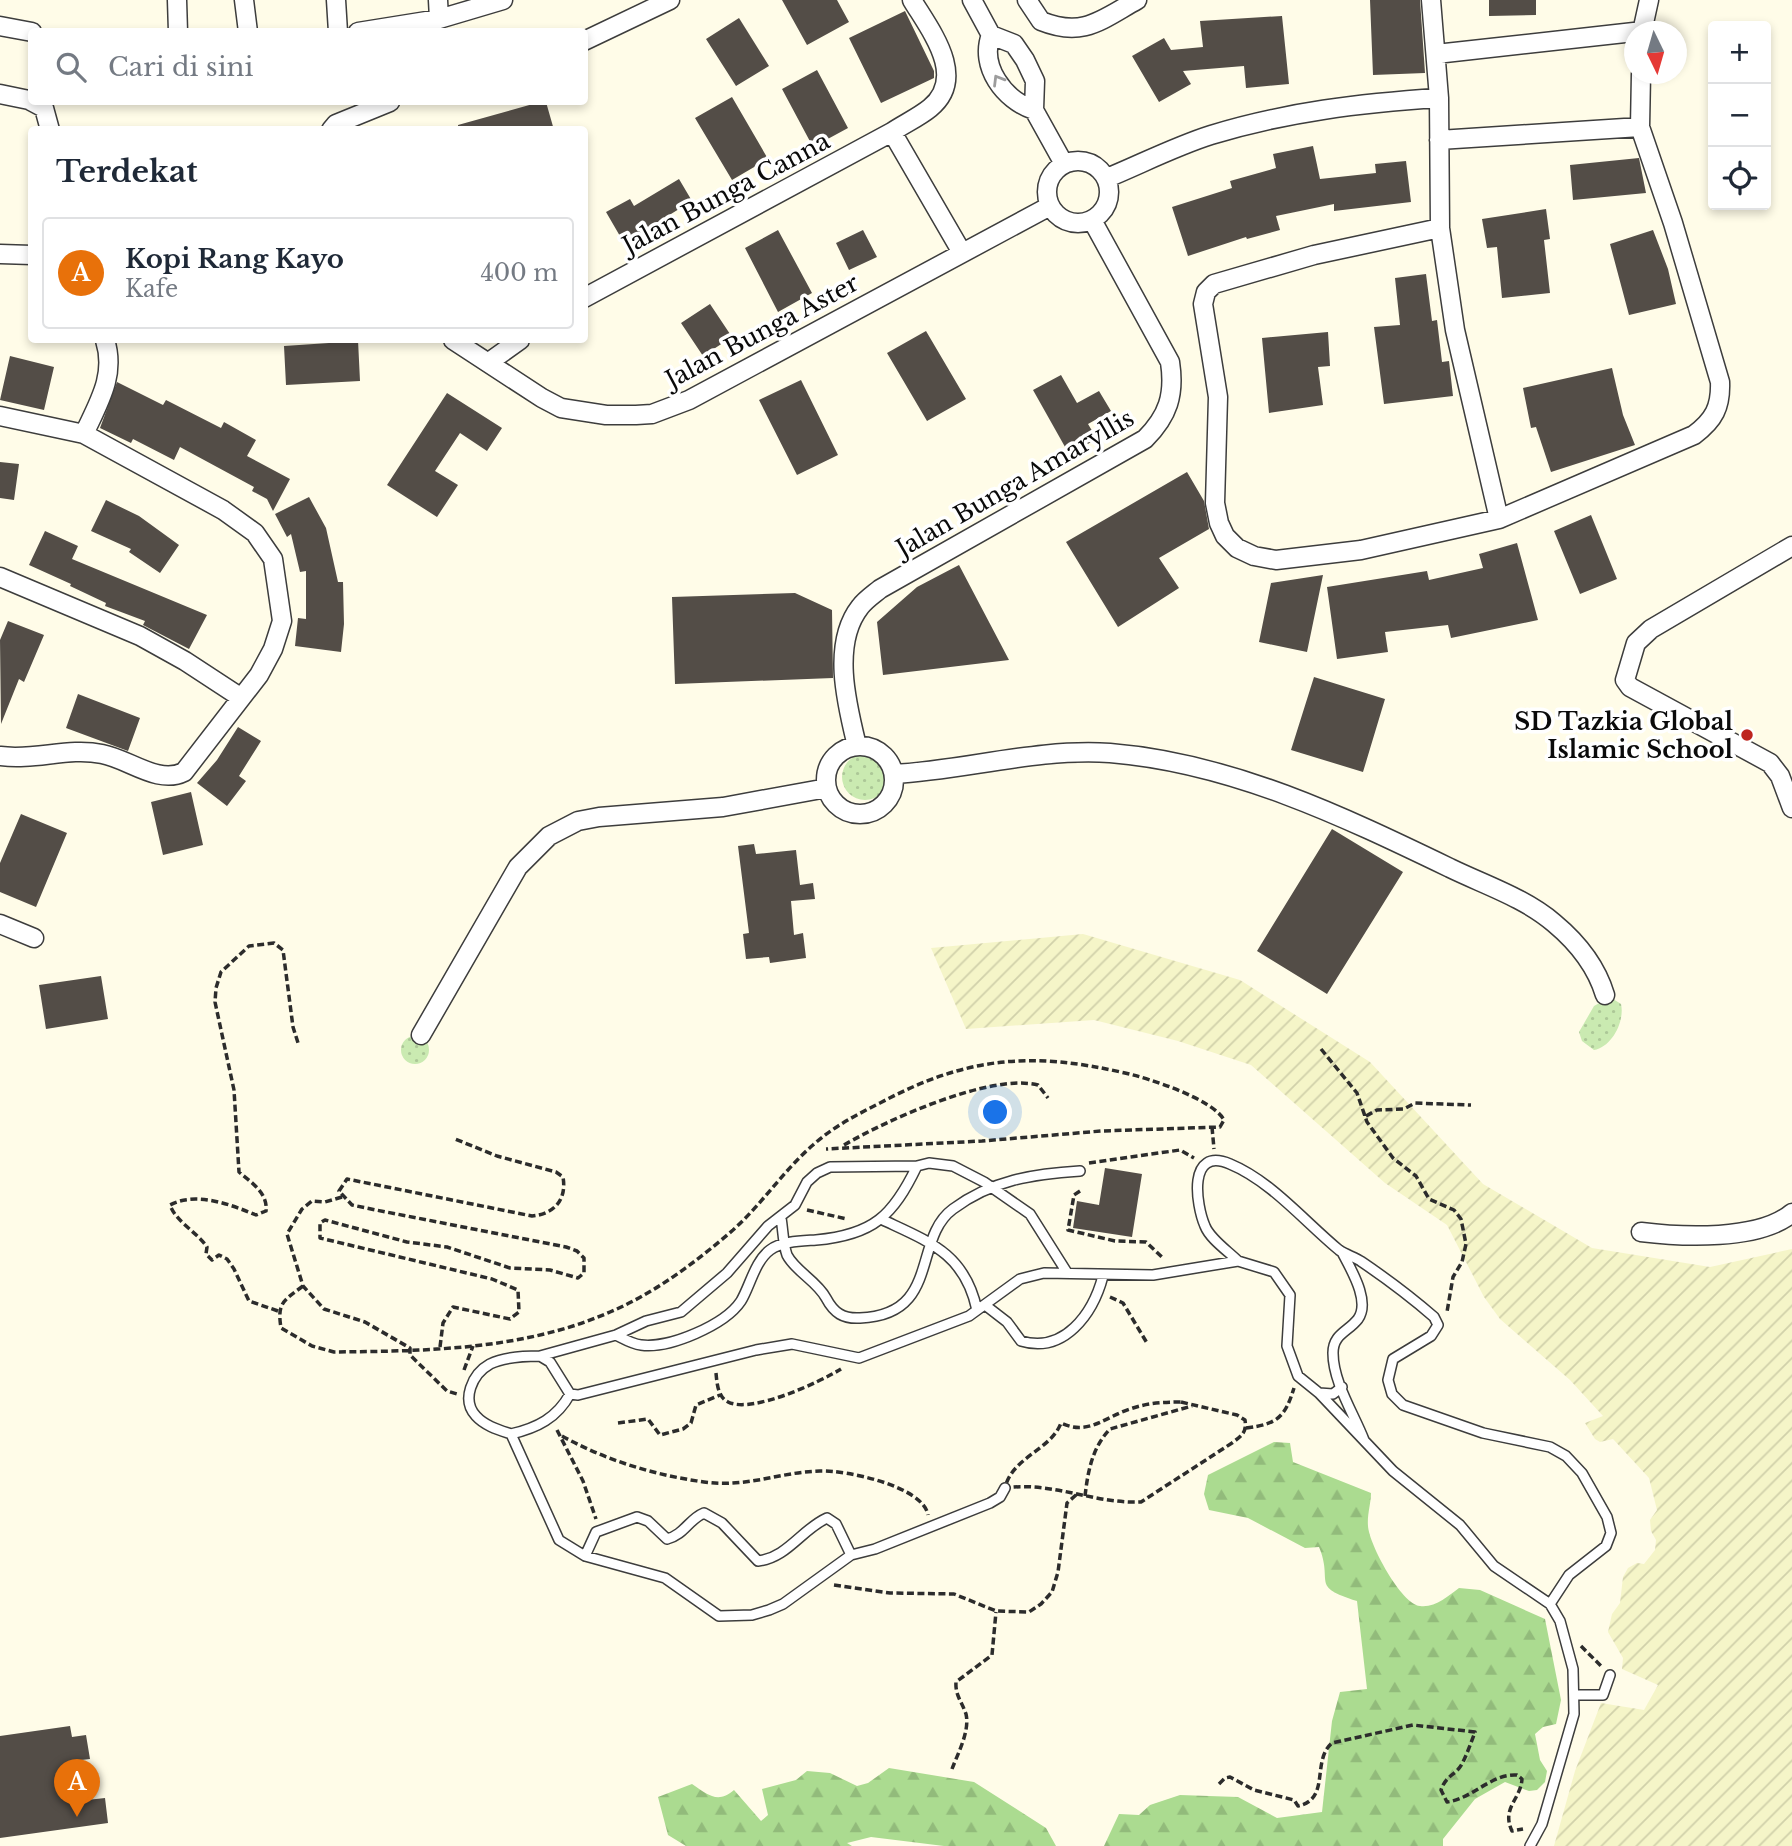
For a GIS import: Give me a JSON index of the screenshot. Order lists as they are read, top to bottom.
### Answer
{
  "streets": {
    "street": ["Jalan Bunga Canna", "Jalan Bunga Aster", "Jalan Bunga Amaryllis"]
  },
  "crossings": [
    ["Jalan Bunga Aster", "Jalan Bunga Amaryllis"]
  ],
  "places": ["SD Tazkia Global Islamic School"],
  "north": "bottom",
  "page": {
    "map_buttons": ["+", "−"],
    "search": "Cari di sini",
    "heading": "Terdekat",
    "list": [
      {
        "mark": "A",
        "name": "Kopi Rang Kayo",
        "note": "Kafe",
        "value": "400 m"
      }
    ],
    "pins": "A"
  }
}
